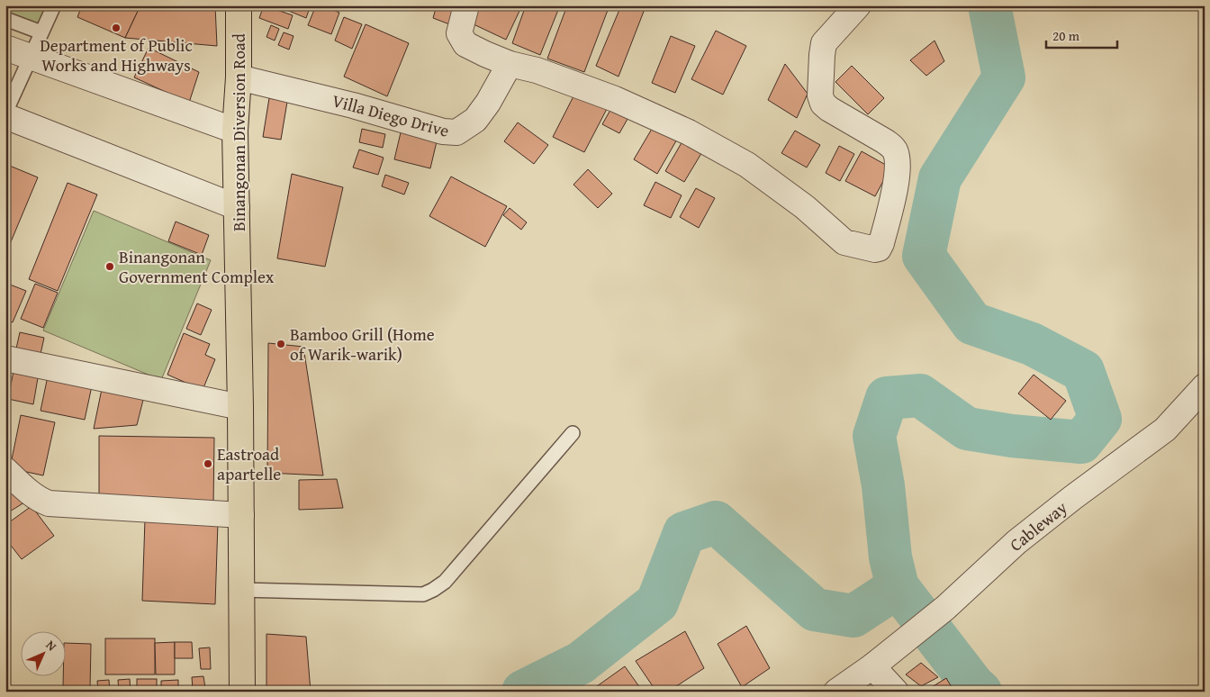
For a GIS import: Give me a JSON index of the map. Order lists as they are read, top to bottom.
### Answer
{
  "streets": {
    "main road": ["Binangonan Diversion Road"],
    "street": ["Villa Diego Drive", "Cableway"]
  },
  "crossings": [
    ["Villa Diego Drive", "Binangonan Diversion Road"]
  ],
  "places": [
    "Department of Public Works and Highways",
    "Binangonan Government Complex",
    "Bamboo Grill (Home of Warik-warik)",
    "Eastroad apartelle"
  ],
  "scale_bar": "20 m",
  "north": "top right"
}
